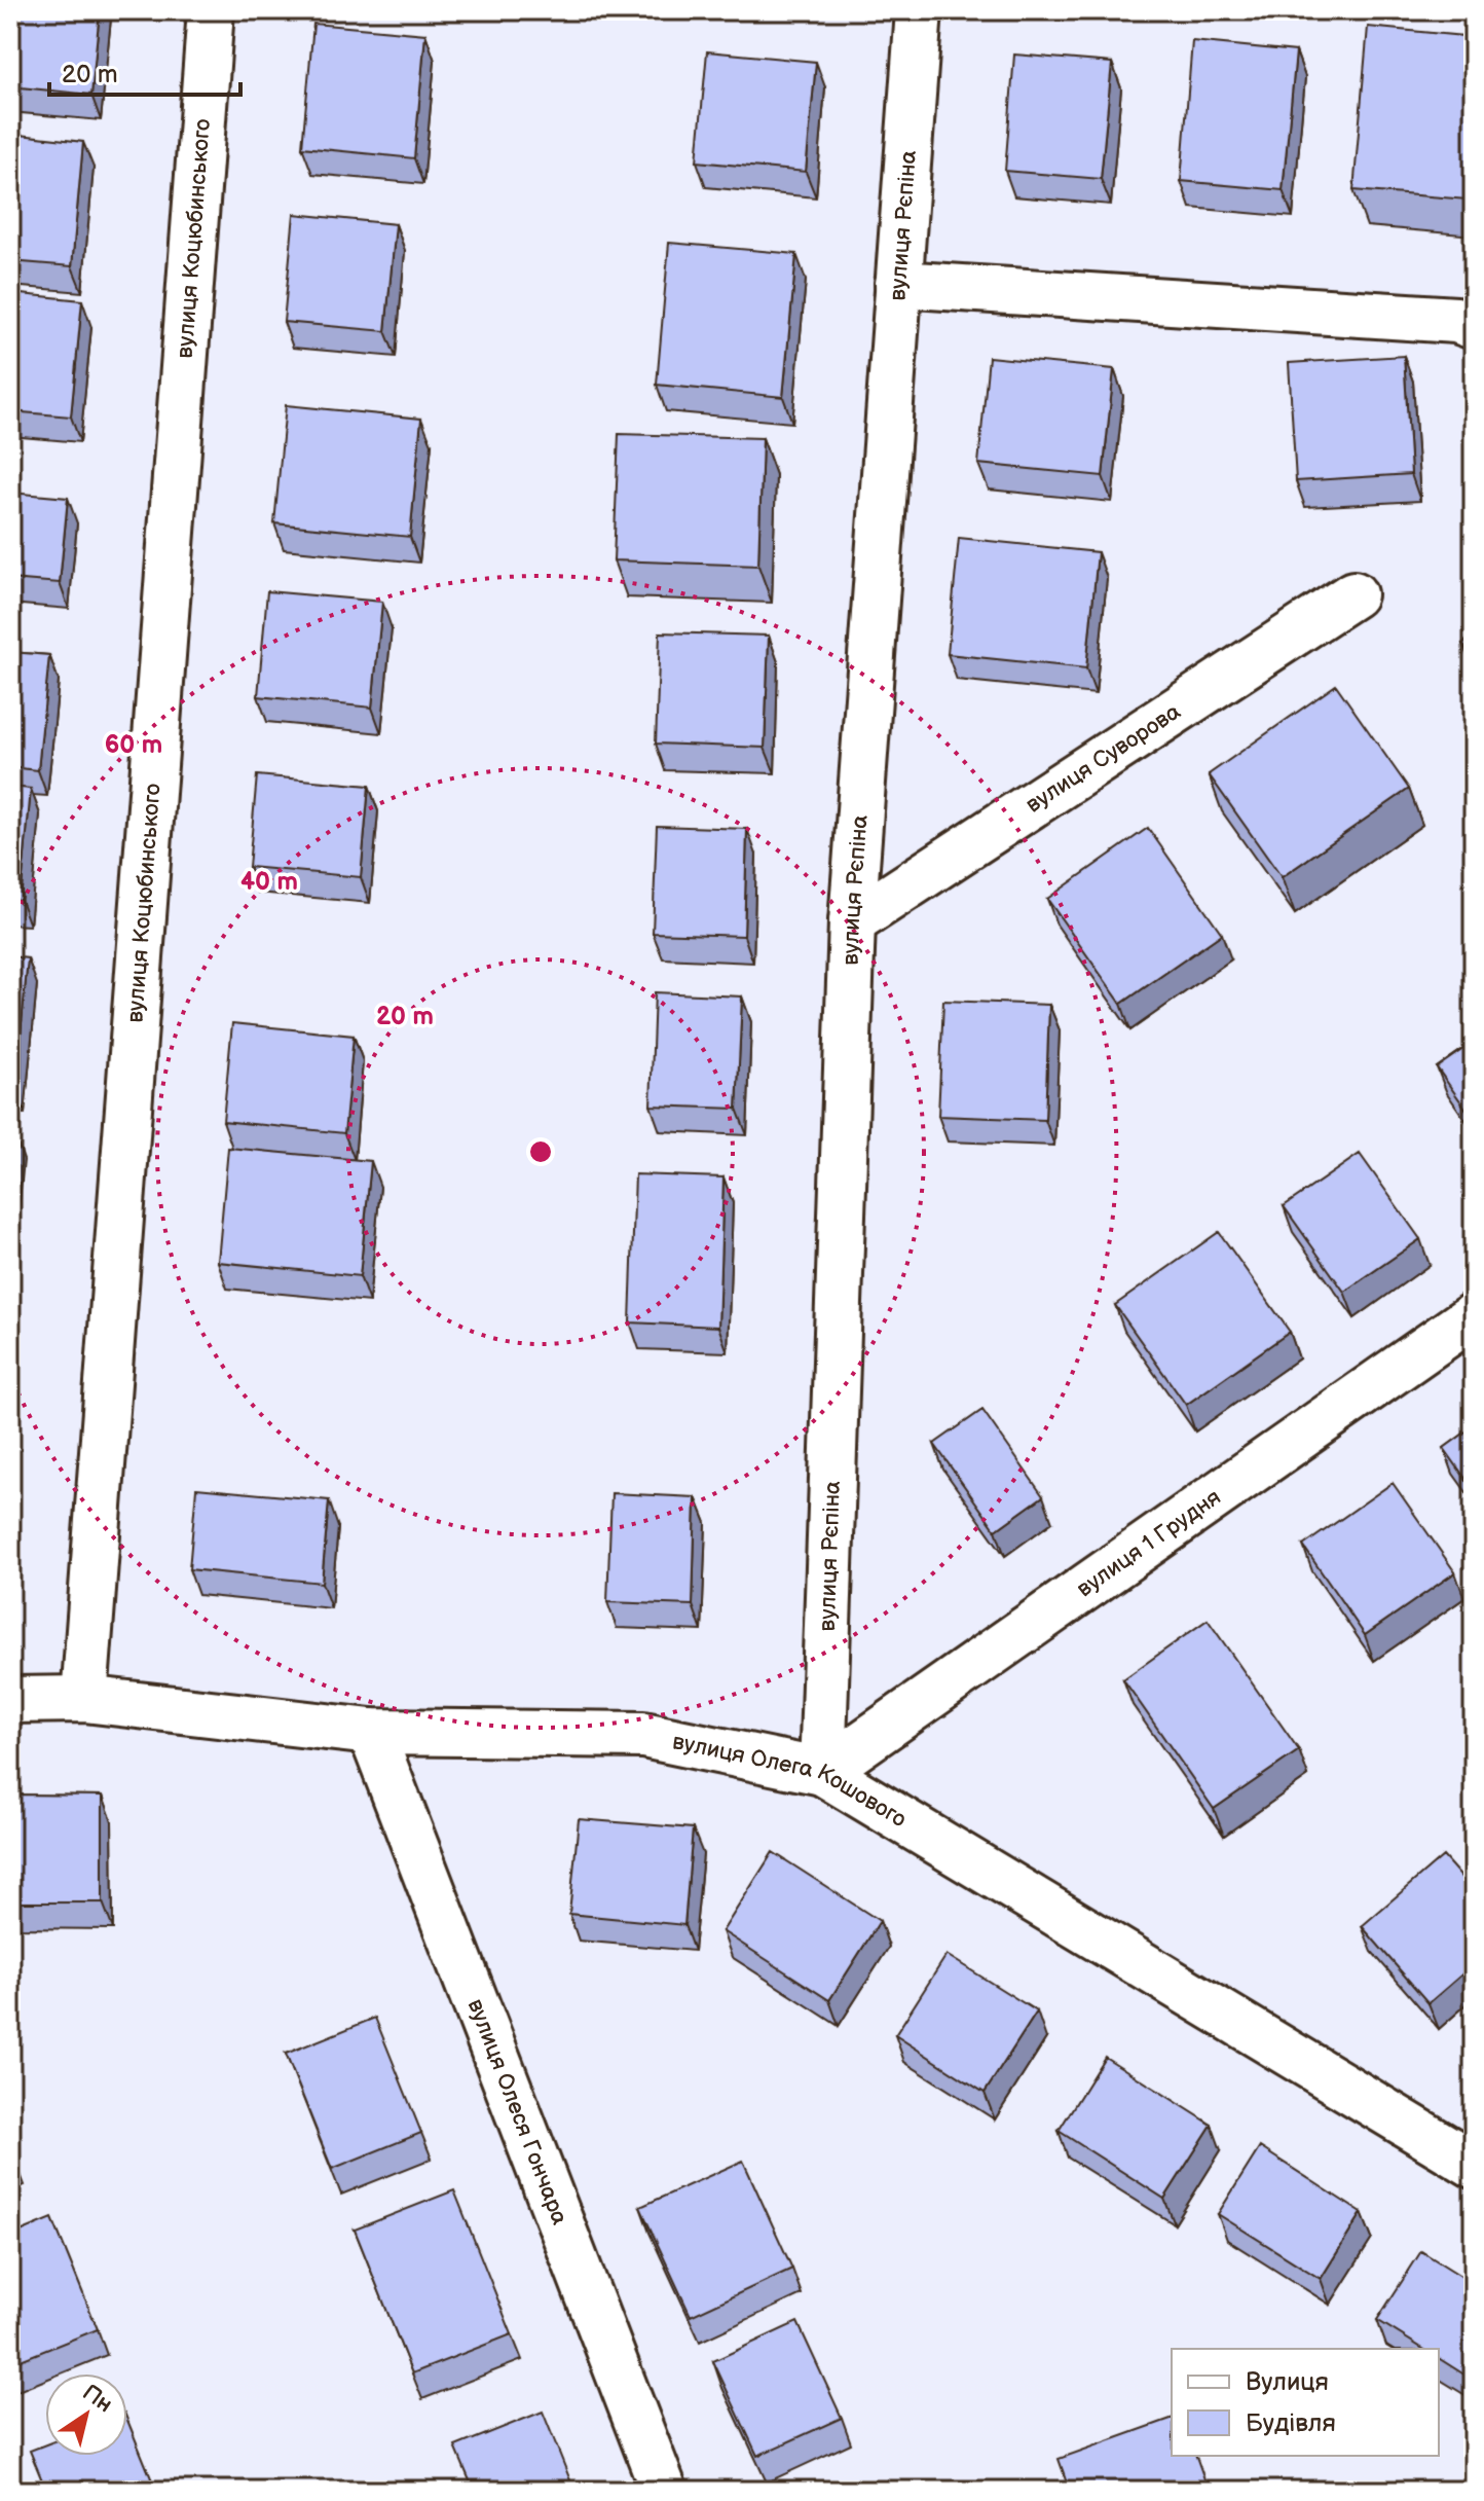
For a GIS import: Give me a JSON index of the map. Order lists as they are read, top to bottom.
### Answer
{
  "streets": {
    "street": [
      "вулиця Рєпіна",
      "вулиця Коцюбинського",
      "вулиця Суворова",
      "вулиця 1 Грудня",
      "вулиця Олега Кошового",
      "вулиця Олеся Гончара"
    ]
  },
  "crossings": [
    ["вулиця Рєпіна", "вулиця Суворова"],
    ["вулиця Рєпіна", "вулиця 1 Грудня"],
    ["вулиця Рєпіна", "вулиця Олега Кошового"],
    ["вулиця Коцюбинського", "вулиця Олега Кошового"],
    ["вулиця 1 Грудня", "вулиця Олега Кошового"],
    ["вулиця Олега Кошового", "вулиця Олеся Гончара"]
  ],
  "legend": ["Вулиця", "Будівля"],
  "scale_bar": "20 m",
  "north": "top right",
  "rings": ["60 m", "40 m", "20 m"]
}
